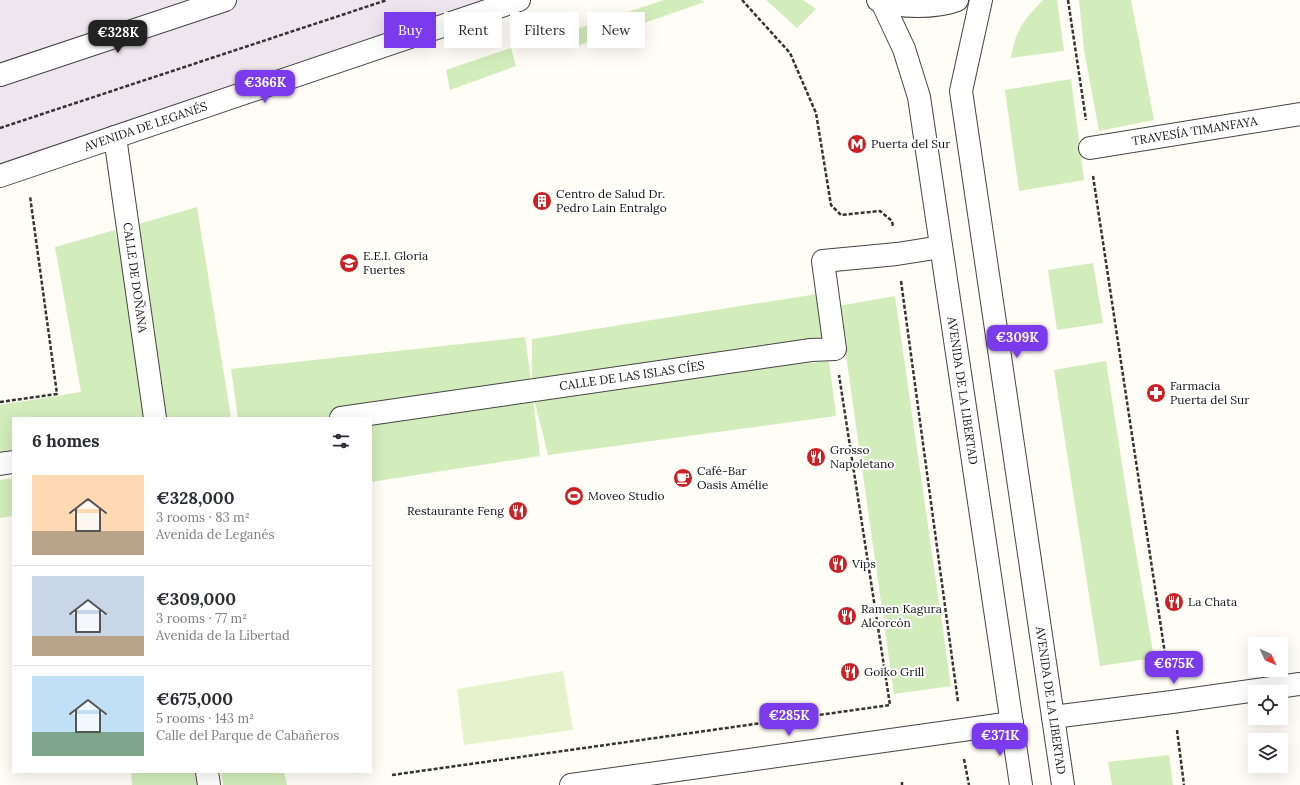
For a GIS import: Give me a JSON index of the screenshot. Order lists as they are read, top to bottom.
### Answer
{
  "streets": {
    "street": [
      "AVENIDA DE LEGANÉS",
      "TRAVESÍA TIMANFAYA",
      "CALLE DE DOÑANA",
      "CALLE DE LAS ISLAS CÍES",
      "AVENIDA DE LA LIBERTAD"
    ]
  },
  "crossings": [
    ["AVENIDA DE LEGANÉS", "CALLE DE DOÑANA"]
  ],
  "places": {
    "metro station": ["Puerta del Sur"],
    "building": ["Centro de Salud Dr. Pedro Lain Entralgo"],
    "school or university": ["E.E.I. Gloria Fuertes"],
    "pharmacy": ["Farmacia Puerta del Sur"],
    "restaurant": [
      "Grosso Napoletano",
      "Restaurante Feng",
      "Vips",
      "La Chata",
      "Ramen Kagura Alcorcón",
      "Goiko Grill"
    ],
    "cafe": ["Café-Bar Oasis Amélie"],
    "sports": ["Moveo Studio"]
  },
  "north": "bottom right",
  "page": {
    "chip": [
      "Buy",
      "Rent",
      "Filters",
      "New"
    ],
    "price": [
      "€328K",
      "€366K",
      "€309K",
      "€675K",
      "€285K",
      "€371K"
    ],
    "heading": "6 homes",
    "list": [
      {
        "name": "€328,000",
        "note": "3 rooms · 83 m² · Avenida de Leganés"
      },
      {
        "name": "€309,000",
        "note": "3 rooms · 77 m² · Avenida de la Libertad"
      },
      {
        "name": "€675,000",
        "note": "5 rooms · 143 m² · Calle del Parque de Cabañeros"
      }
    ]
  }
}
